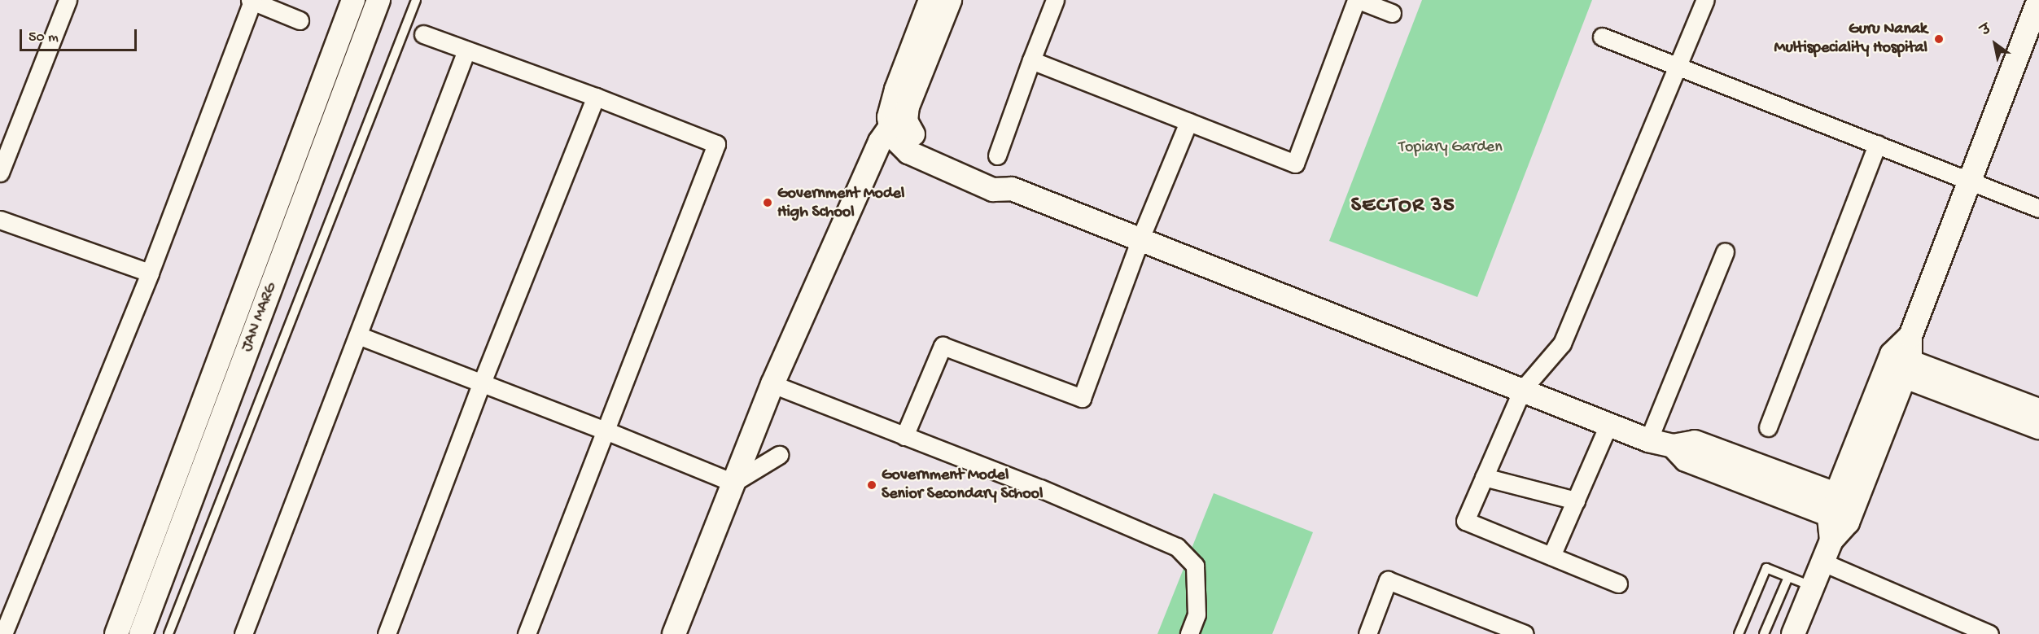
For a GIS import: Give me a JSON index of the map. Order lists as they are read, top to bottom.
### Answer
{
  "streets": {
    "street": ["JAN MARG"]
  },
  "districts": ["SECTOR 35"],
  "parks": ["Topiary Garden"],
  "places": ["Guru Nanak Multispeciality Hospital", "Government Model High School", "Government Model Senior Secondary School"],
  "scale_bar": "50 m",
  "north": "top left"
}
